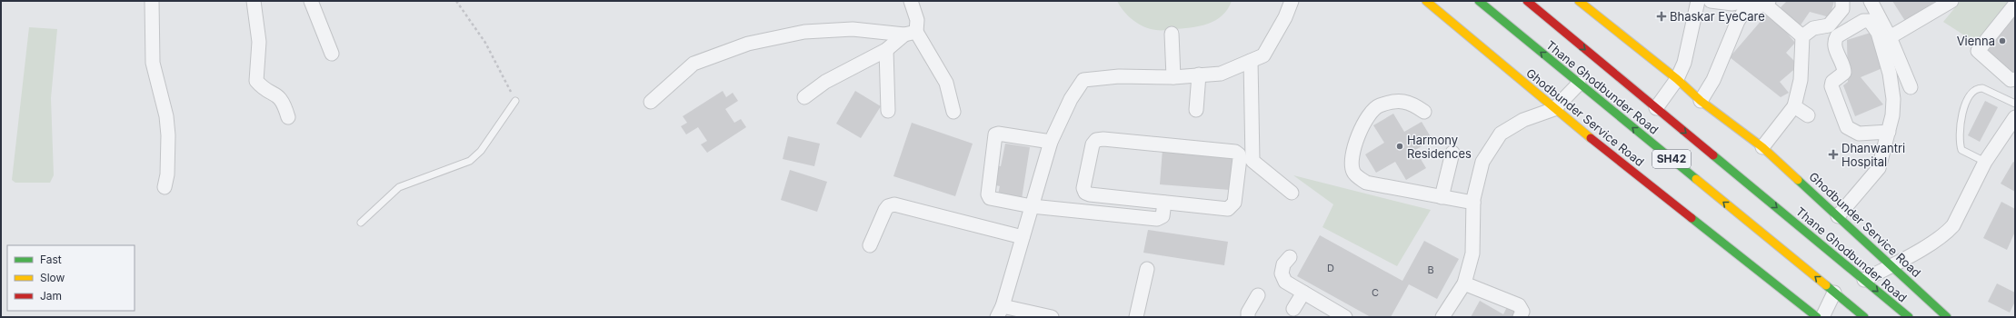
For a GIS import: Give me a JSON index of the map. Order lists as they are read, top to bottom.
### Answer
{
  "streets": {
    "street": ["Thane Ghodbunder Road", "Ghodbunder Service Road", "SH42"]
  },
  "places": {
    "health": ["Bhaskar EyeCare", "Dhanwantri Hospital"],
    "other": ["Vienna", "Harmony Residences"]
  },
  "house_numbers": ["D", "B", "C"],
  "legend": ["Fast", "Slow", "Jam"]
}
